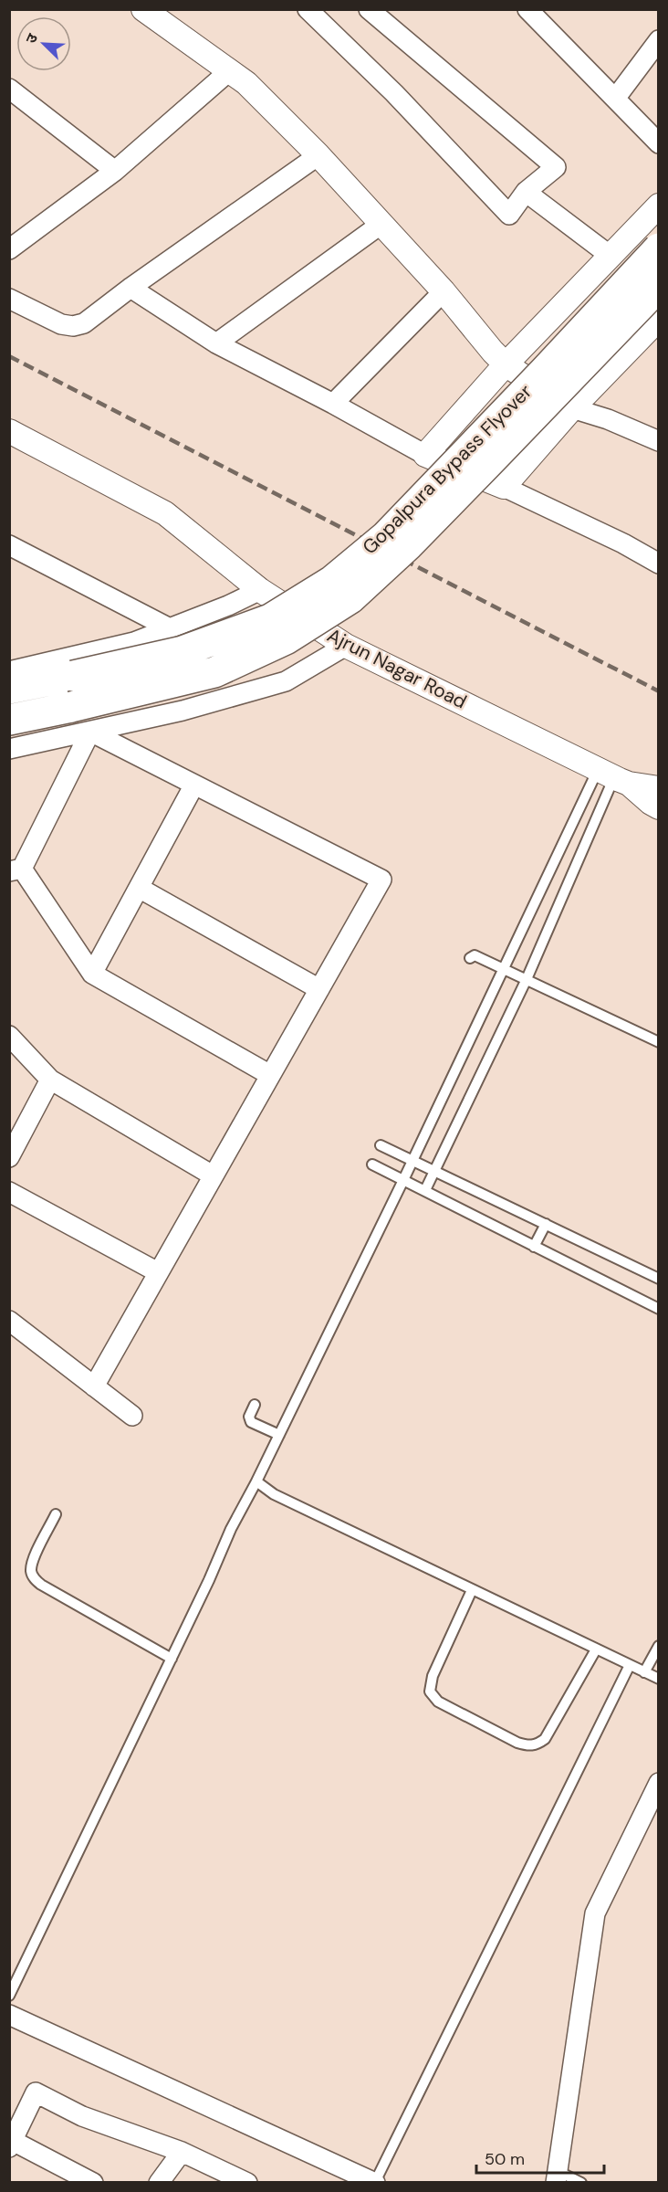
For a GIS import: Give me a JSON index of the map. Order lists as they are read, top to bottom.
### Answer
{
  "streets": {
    "main road": ["Gopalpura Bypass Flyover"],
    "street": ["Ajrun Nagar Road"]
  },
  "scale_bar": "50 m",
  "north": "top left"
}
